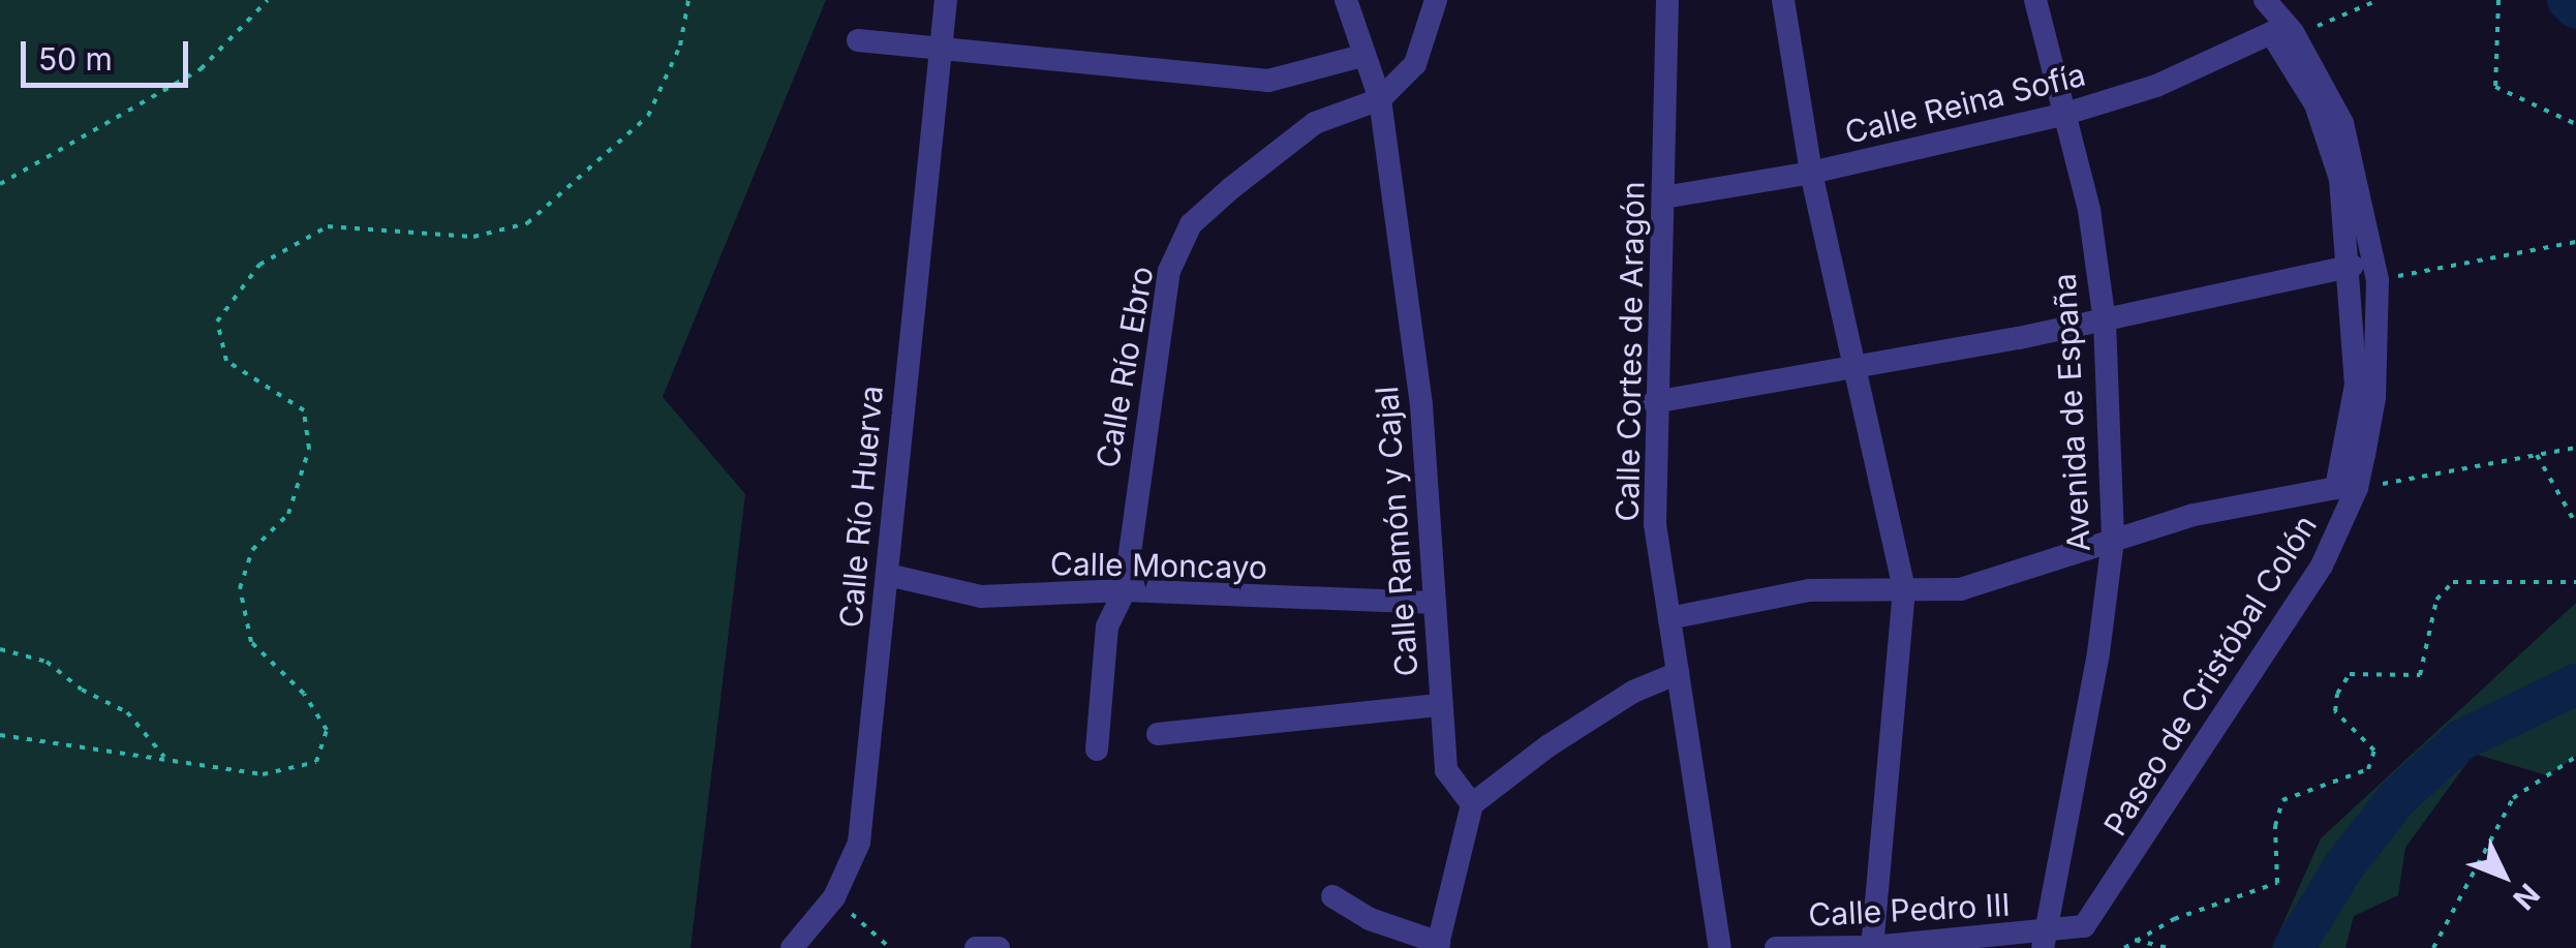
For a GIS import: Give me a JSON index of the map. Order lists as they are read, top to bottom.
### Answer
{
  "streets": {
    "street": [
      "Calle Reina Sofía",
      "Calle Cortes de Aragón",
      "Calle Río Ebro",
      "Avenida de España",
      "Calle Río Huerva",
      "Calle Ramón y Cajal",
      "Calle Moncayo",
      "Paseo de Cristóbal Colón",
      "Calle Pedro III"
    ]
  },
  "crossings": [
    ["Calle Reina Sofía", "Calle Cortes de Aragón"],
    ["Calle Reina Sofía", "Avenida de España"],
    ["Calle Reina Sofía", "Paseo de Cristóbal Colón"],
    ["Calle Río Ebro", "Calle Ramón y Cajal"],
    ["Calle Río Ebro", "Calle Moncayo"],
    ["Avenida de España", "Paseo de Cristóbal Colón"],
    ["Avenida de España", "Calle Pedro III"],
    ["Calle Río Huerva", "Calle Moncayo"],
    ["Calle Ramón y Cajal", "Calle Moncayo"],
    ["Paseo de Cristóbal Colón", "Calle Pedro III"]
  ],
  "scale_bar": "50 m",
  "north": "bottom right"
}
